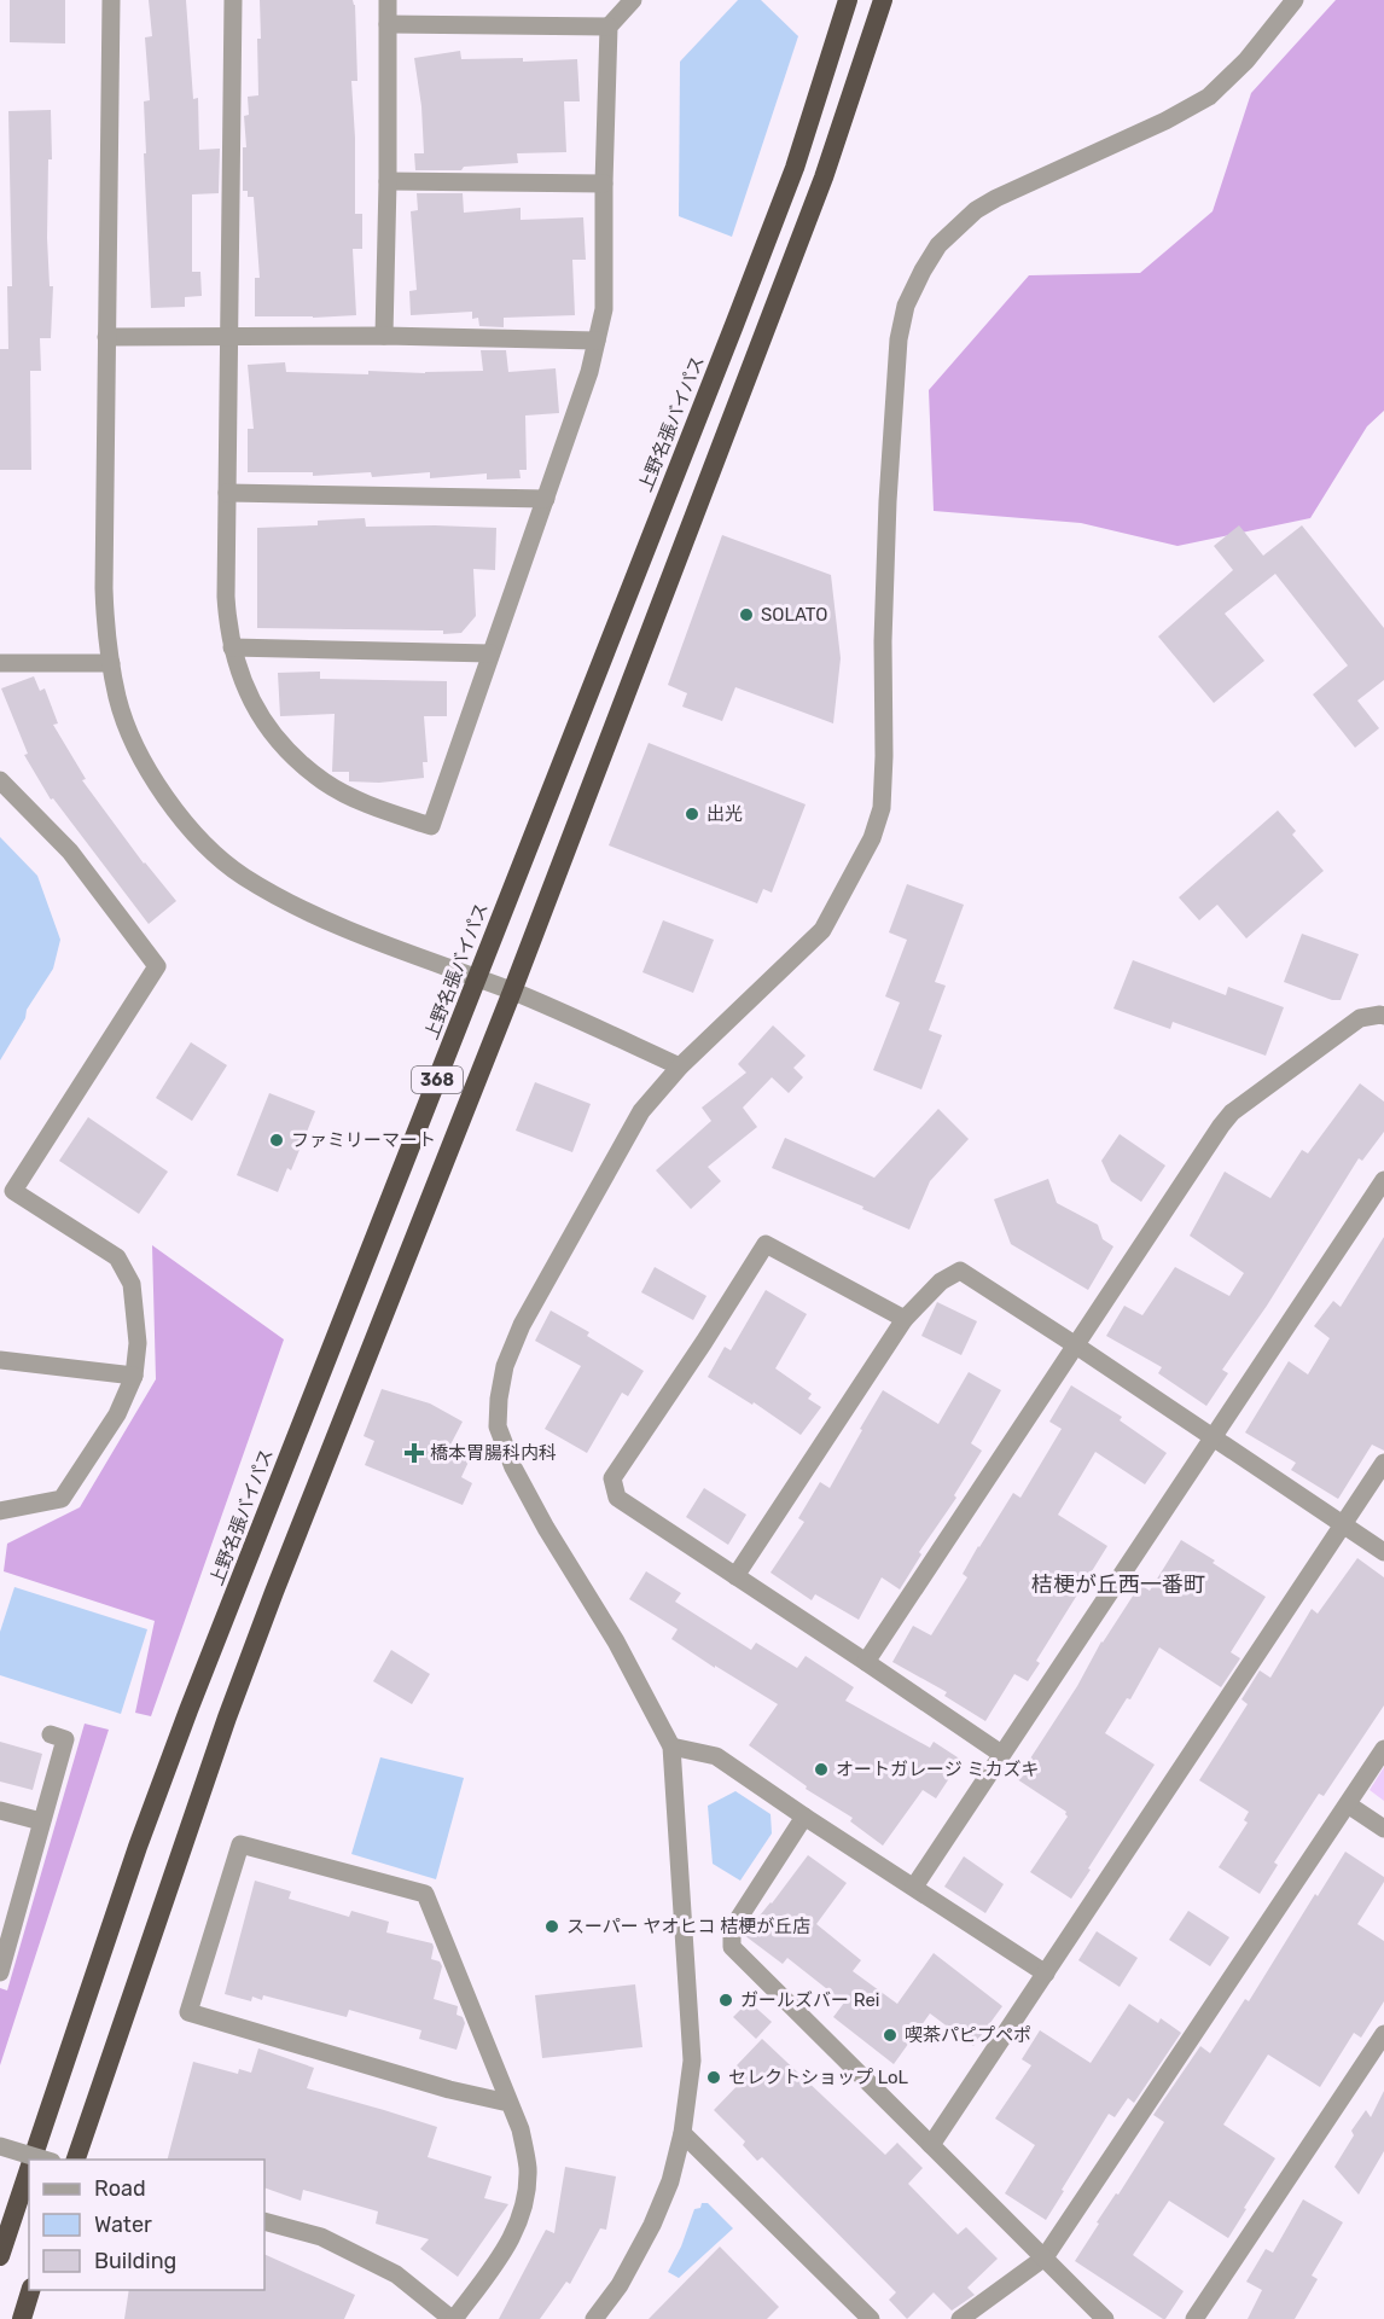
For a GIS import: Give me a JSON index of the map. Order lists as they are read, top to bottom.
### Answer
{
  "streets": {
    "highway": ["上野名張バイパス", "368"]
  },
  "districts": ["桔梗が丘西一番町"],
  "places": {
    "other": [
      "SOLATO",
      "出光",
      "ファミリーマート",
      "オートガレージ ミカズキ",
      "スーパー ヤオヒコ 桔梗が丘店",
      "ガールズバー Rei",
      "喫茶パピプペポ",
      "セレクトショップ LoL"
    ],
    "health": ["橋本胃腸科内科"]
  },
  "legend": ["Road", "Water", "Building"]
}
